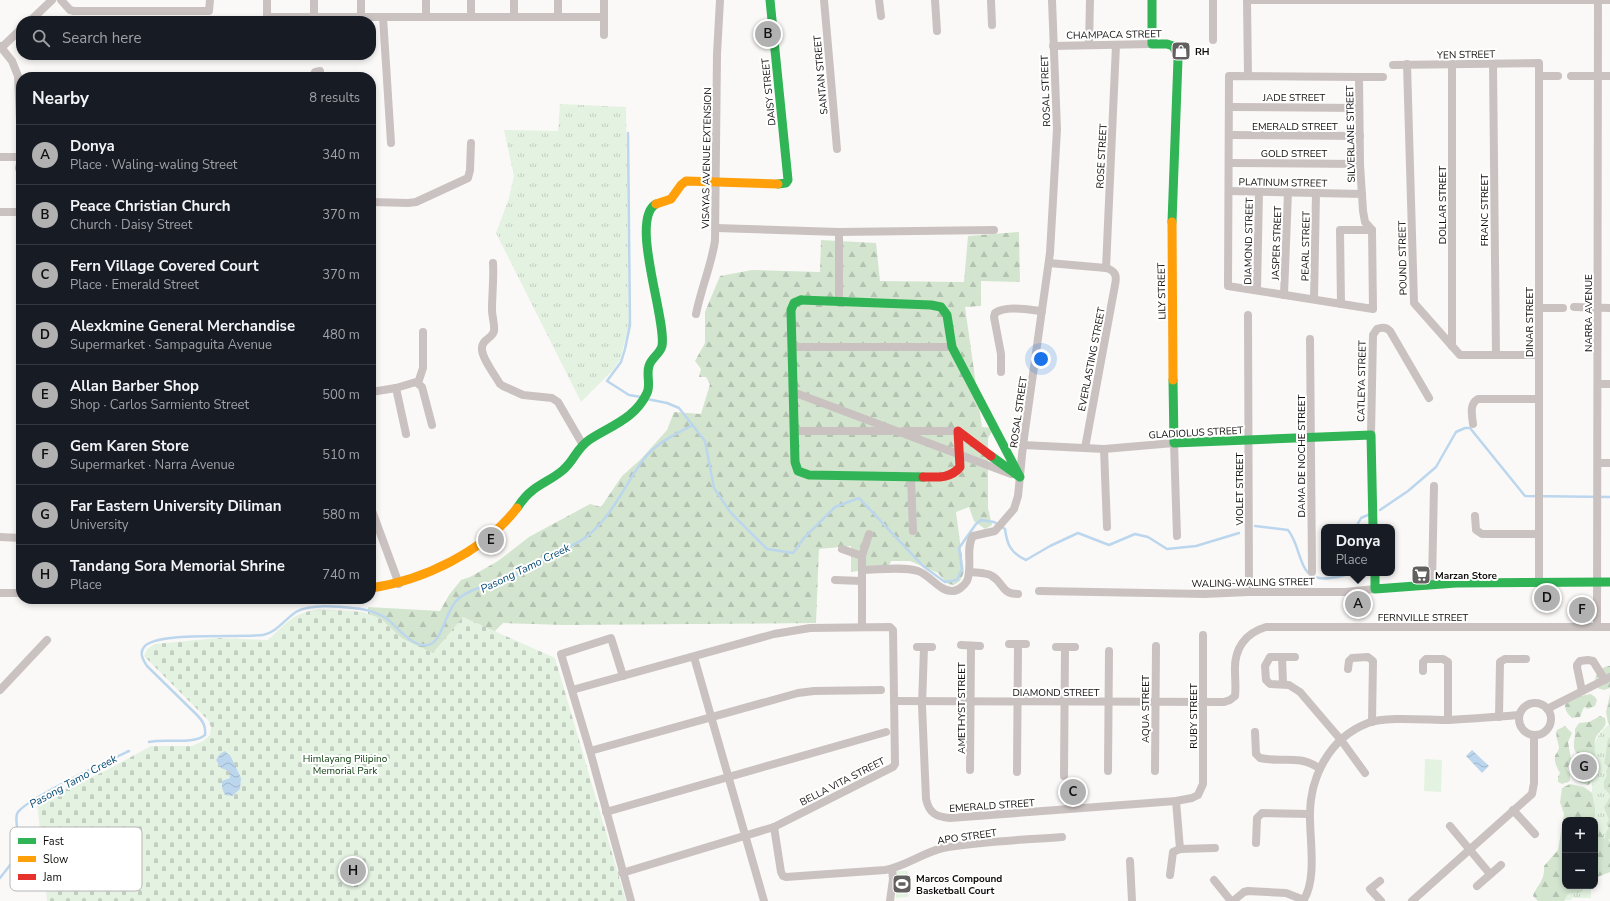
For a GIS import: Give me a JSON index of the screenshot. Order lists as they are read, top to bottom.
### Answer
{
  "streets": {
    "street": [
      "CHAMPACA STREET",
      "YEN STREET",
      "SANTAN STREET",
      "ROSAL STREET",
      "DAISY STREET",
      "JADE STREET",
      "EMERALD STREET",
      "SILVERLANE STREET",
      "GOLD STREET",
      "ROSE STREET",
      "VISAYAS AVENUE EXTENSION",
      "PLATINUM STREET",
      "DOLLAR STREET",
      "FRANC STREET",
      "DIAMOND STREET",
      "JASPER STREET",
      "PEARL STREET",
      "POUND STREET",
      "LILY STREET",
      "NARRA AVENUE",
      "DINAR STREET",
      "EVERLASTING STREET",
      "CATLEYA STREET",
      "GLADIOLUS STREET",
      "DAMA DE NOCHE STREET",
      "VIOLET STREET",
      "WALING-WALING STREET",
      "FERNVILLE STREET",
      "AMETHYST STREET",
      "AQUA STREET",
      "RUBY STREET",
      "BELLA VITA STREET",
      "APO STREET"
    ]
  },
  "crossings": [
    ["CHAMPACA STREET", "ROSAL STREET"],
    ["CHAMPACA STREET", "ROSE STREET"],
    ["CHAMPACA STREET", "LILY STREET"],
    ["YEN STREET", "DOLLAR STREET"],
    ["YEN STREET", "FRANC STREET"],
    ["YEN STREET", "POUND STREET"],
    ["YEN STREET", "DINAR STREET"],
    ["ROSAL STREET", "GLADIOLUS STREET"],
    ["DAISY STREET", "VISAYAS AVENUE EXTENSION"],
    ["JADE STREET", "SILVERLANE STREET"],
    ["EMERALD STREET", "SILVERLANE STREET"],
    ["EMERALD STREET", "DIAMOND STREET"],
    ["EMERALD STREET", "RUBY STREET"],
    ["SILVERLANE STREET", "GOLD STREET"],
    ["SILVERLANE STREET", "PLATINUM STREET"],
    ["SILVERLANE STREET", "DIAMOND STREET"],
    ["SILVERLANE STREET", "JASPER STREET"],
    ["SILVERLANE STREET", "PEARL STREET"],
    ["ROSE STREET", "EVERLASTING STREET"],
    ["PLATINUM STREET", "DIAMOND STREET"],
    ["PLATINUM STREET", "JASPER STREET"],
    ["PLATINUM STREET", "PEARL STREET"],
    ["DOLLAR STREET", "POUND STREET"],
    ["FRANC STREET", "POUND STREET"],
    ["DIAMOND STREET", "FERNVILLE STREET"],
    ["DIAMOND STREET", "AMETHYST STREET"],
    ["DIAMOND STREET", "AQUA STREET"],
    ["DIAMOND STREET", "RUBY STREET"],
    ["DIAMOND STREET", "BELLA VITA STREET"],
    ["POUND STREET", "DINAR STREET"],
    ["LILY STREET", "GLADIOLUS STREET"],
    ["NARRA AVENUE", "WALING-WALING STREET"],
    ["NARRA AVENUE", "FERNVILLE STREET"],
    ["DINAR STREET", "WALING-WALING STREET"],
    ["EVERLASTING STREET", "GLADIOLUS STREET"],
    ["CATLEYA STREET", "GLADIOLUS STREET"],
    ["GLADIOLUS STREET", "DAMA DE NOCHE STREET"],
    ["GLADIOLUS STREET", "VIOLET STREET"],
    ["VIOLET STREET", "WALING-WALING STREET"],
    ["BELLA VITA STREET", "APO STREET"]
  ],
  "water": ["Pasong Tamo Creek"],
  "parks": ["Himlayang Pilipino Memorial Park"],
  "places": {
    "shop": ["RH"],
    "supermarket": ["Marzan Store"],
    "sports": ["Marcos Compound Basketball Court"]
  },
  "legend": ["Fast", "Slow", "Jam"],
  "page": {
    "search": "Search here",
    "pins": [
      "B",
      "E",
      "D",
      "A",
      "F",
      "G",
      "C",
      "H"
    ],
    "heading": ["Nearby", "8 results"],
    "list": [
      {
        "mark": "A",
        "name": "Donya",
        "note": "Place · Waling-waling Street",
        "value": "340 m"
      },
      {
        "mark": "B",
        "name": "Peace Christian Church",
        "note": "Church · Daisy Street",
        "value": "370 m"
      },
      {
        "mark": "C",
        "name": "Fern Village Covered Court",
        "note": "Place · Emerald Street",
        "value": "370 m"
      },
      {
        "mark": "D",
        "name": "Alexkmine General Merchandise",
        "note": "Supermarket · Sampaguita Avenue",
        "value": "480 m"
      },
      {
        "mark": "E",
        "name": "Allan Barber Shop",
        "note": "Shop · Carlos Sarmiento Street",
        "value": "500 m"
      },
      {
        "mark": "F",
        "name": "Gem Karen Store",
        "note": "Supermarket · Narra Avenue",
        "value": "510 m"
      },
      {
        "mark": "G",
        "name": "Far Eastern University Diliman",
        "note": "University",
        "value": "580 m"
      },
      {
        "mark": "H",
        "name": "Tandang Sora Memorial Shrine",
        "note": "Place",
        "value": "740 m"
      }
    ],
    "popup": ["Donya", "Place"],
    "map_buttons": ["+", "−"]
  }
}
